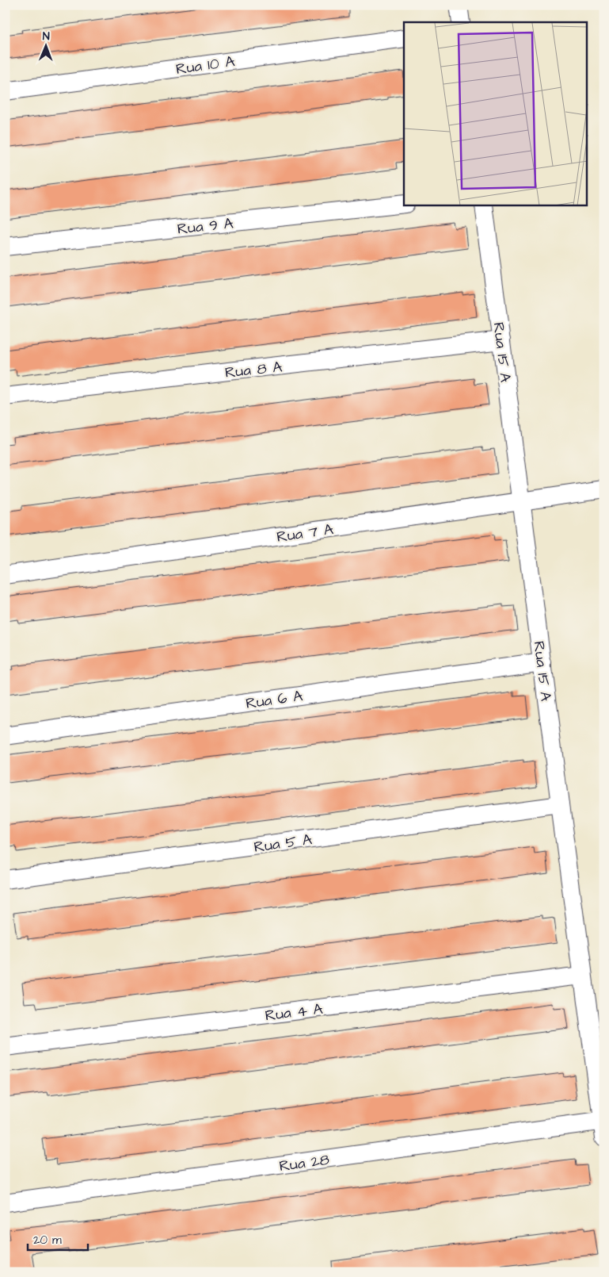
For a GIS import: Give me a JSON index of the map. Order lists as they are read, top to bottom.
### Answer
{
  "streets": {
    "street": [
      "Rua 10 A",
      "Rua 9 A",
      "Rua 15 A",
      "Rua 8 A",
      "Rua 7 A",
      "Rua 6 A",
      "Rua 5 A",
      "Rua 4 A",
      "Rua 28"
    ]
  },
  "crossings": [
    ["Rua 15 A", "Rua 8 A"],
    ["Rua 15 A", "Rua 7 A"],
    ["Rua 15 A", "Rua 6 A"],
    ["Rua 15 A", "Rua 5 A"],
    ["Rua 15 A", "Rua 4 A"],
    ["Rua 15 A", "Rua 28"]
  ],
  "scale_bar": "20 m",
  "north": "top"
}
